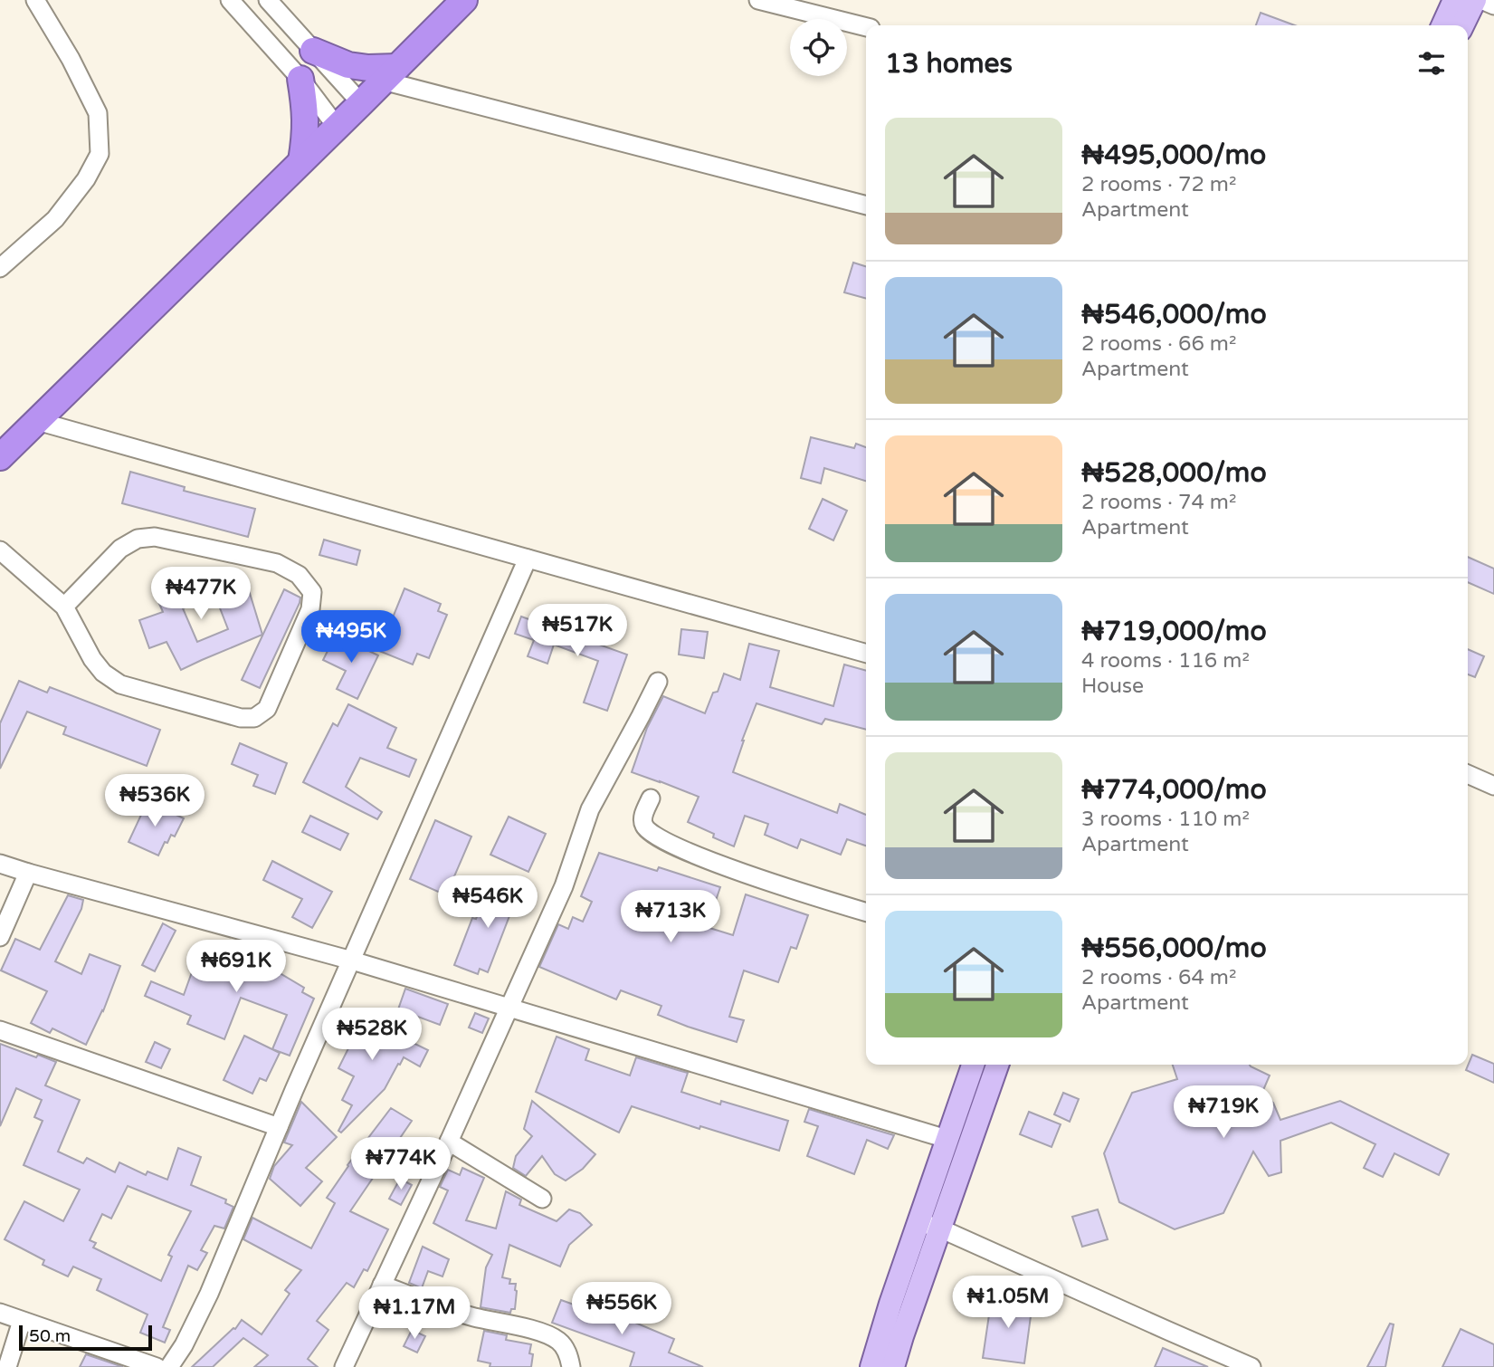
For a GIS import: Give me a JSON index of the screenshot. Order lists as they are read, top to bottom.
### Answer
{
  "scale_bar": "50 m",
  "page": {
    "heading": "13 homes",
    "list": [
      {
        "name": "₦495,000/mo",
        "note": "2 rooms · 72 m² · Apartment"
      },
      {
        "name": "₦546,000/mo",
        "note": "2 rooms · 66 m² · Apartment"
      },
      {
        "name": "₦528,000/mo",
        "note": "2 rooms · 74 m² · Apartment"
      },
      {
        "name": "₦719,000/mo",
        "note": "4 rooms · 116 m² · House"
      },
      {
        "name": "₦774,000/mo",
        "note": "3 rooms · 110 m² · Apartment"
      },
      {
        "name": "₦556,000/mo",
        "note": "2 rooms · 64 m² · Apartment"
      }
    ],
    "price": [
      "₦477K",
      "₦517K",
      "₦495K",
      "₦536K",
      "₦546K",
      "₦713K",
      "₦691K",
      "₦528K",
      "₦719K",
      "₦774K",
      "₦1.05M",
      "₦556K",
      "₦1.17M"
    ],
    "scale": "50 m"
  }
}
